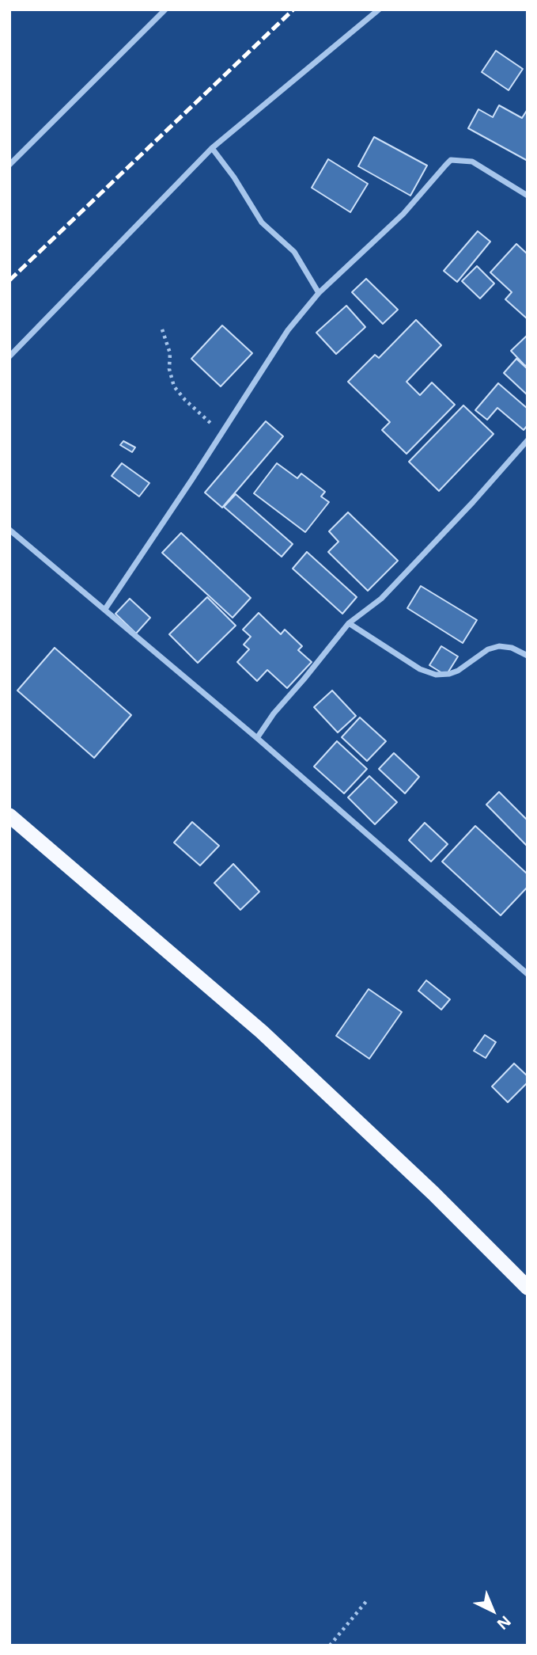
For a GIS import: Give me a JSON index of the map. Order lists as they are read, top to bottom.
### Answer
{
  "north": "bottom right"
}
